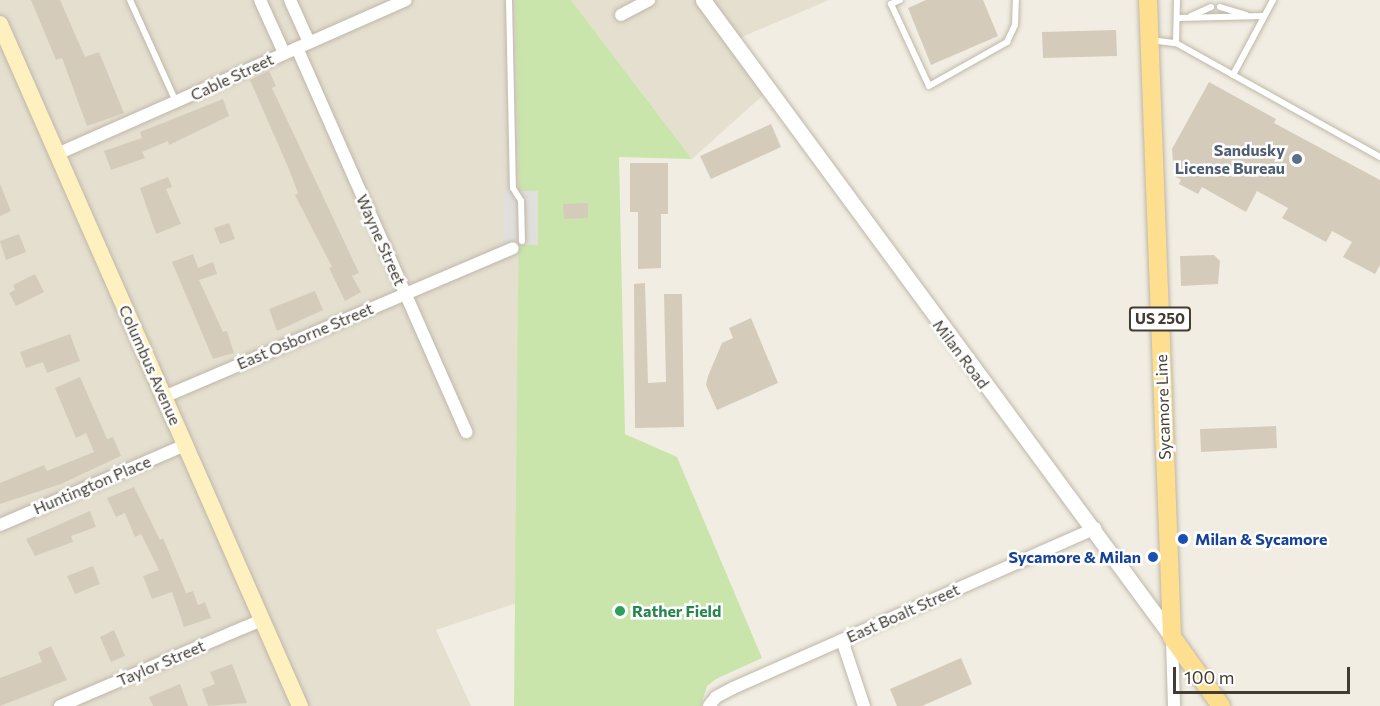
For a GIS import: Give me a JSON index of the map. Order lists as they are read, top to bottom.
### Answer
{
  "streets": {
    "main road": [
      "US 250",
      "Milan Road",
      "Columbus Avenue",
      "Sycamore Line"
    ],
    "street": [
      "Cable Street",
      "Wayne Street",
      "East Osborne Street",
      "Huntington Place",
      "East Boalt Street",
      "Taylor Street"
    ]
  },
  "crossings": [
    ["Cable Street", "Wayne Street"],
    ["Cable Street", "Columbus Avenue"],
    ["Wayne Street", "East Osborne Street"],
    ["East Osborne Street", "Columbus Avenue"],
    ["Milan Road", "Sycamore Line"],
    ["Milan Road", "East Boalt Street"],
    ["Columbus Avenue", "Huntington Place"],
    ["Columbus Avenue", "Taylor Street"]
  ],
  "places": [
    "Sandusky License Bureau",
    "Milan & Sycamore",
    "Sycamore & Milan",
    "Rather Field"
  ],
  "scale_bar": "100 m"
}
